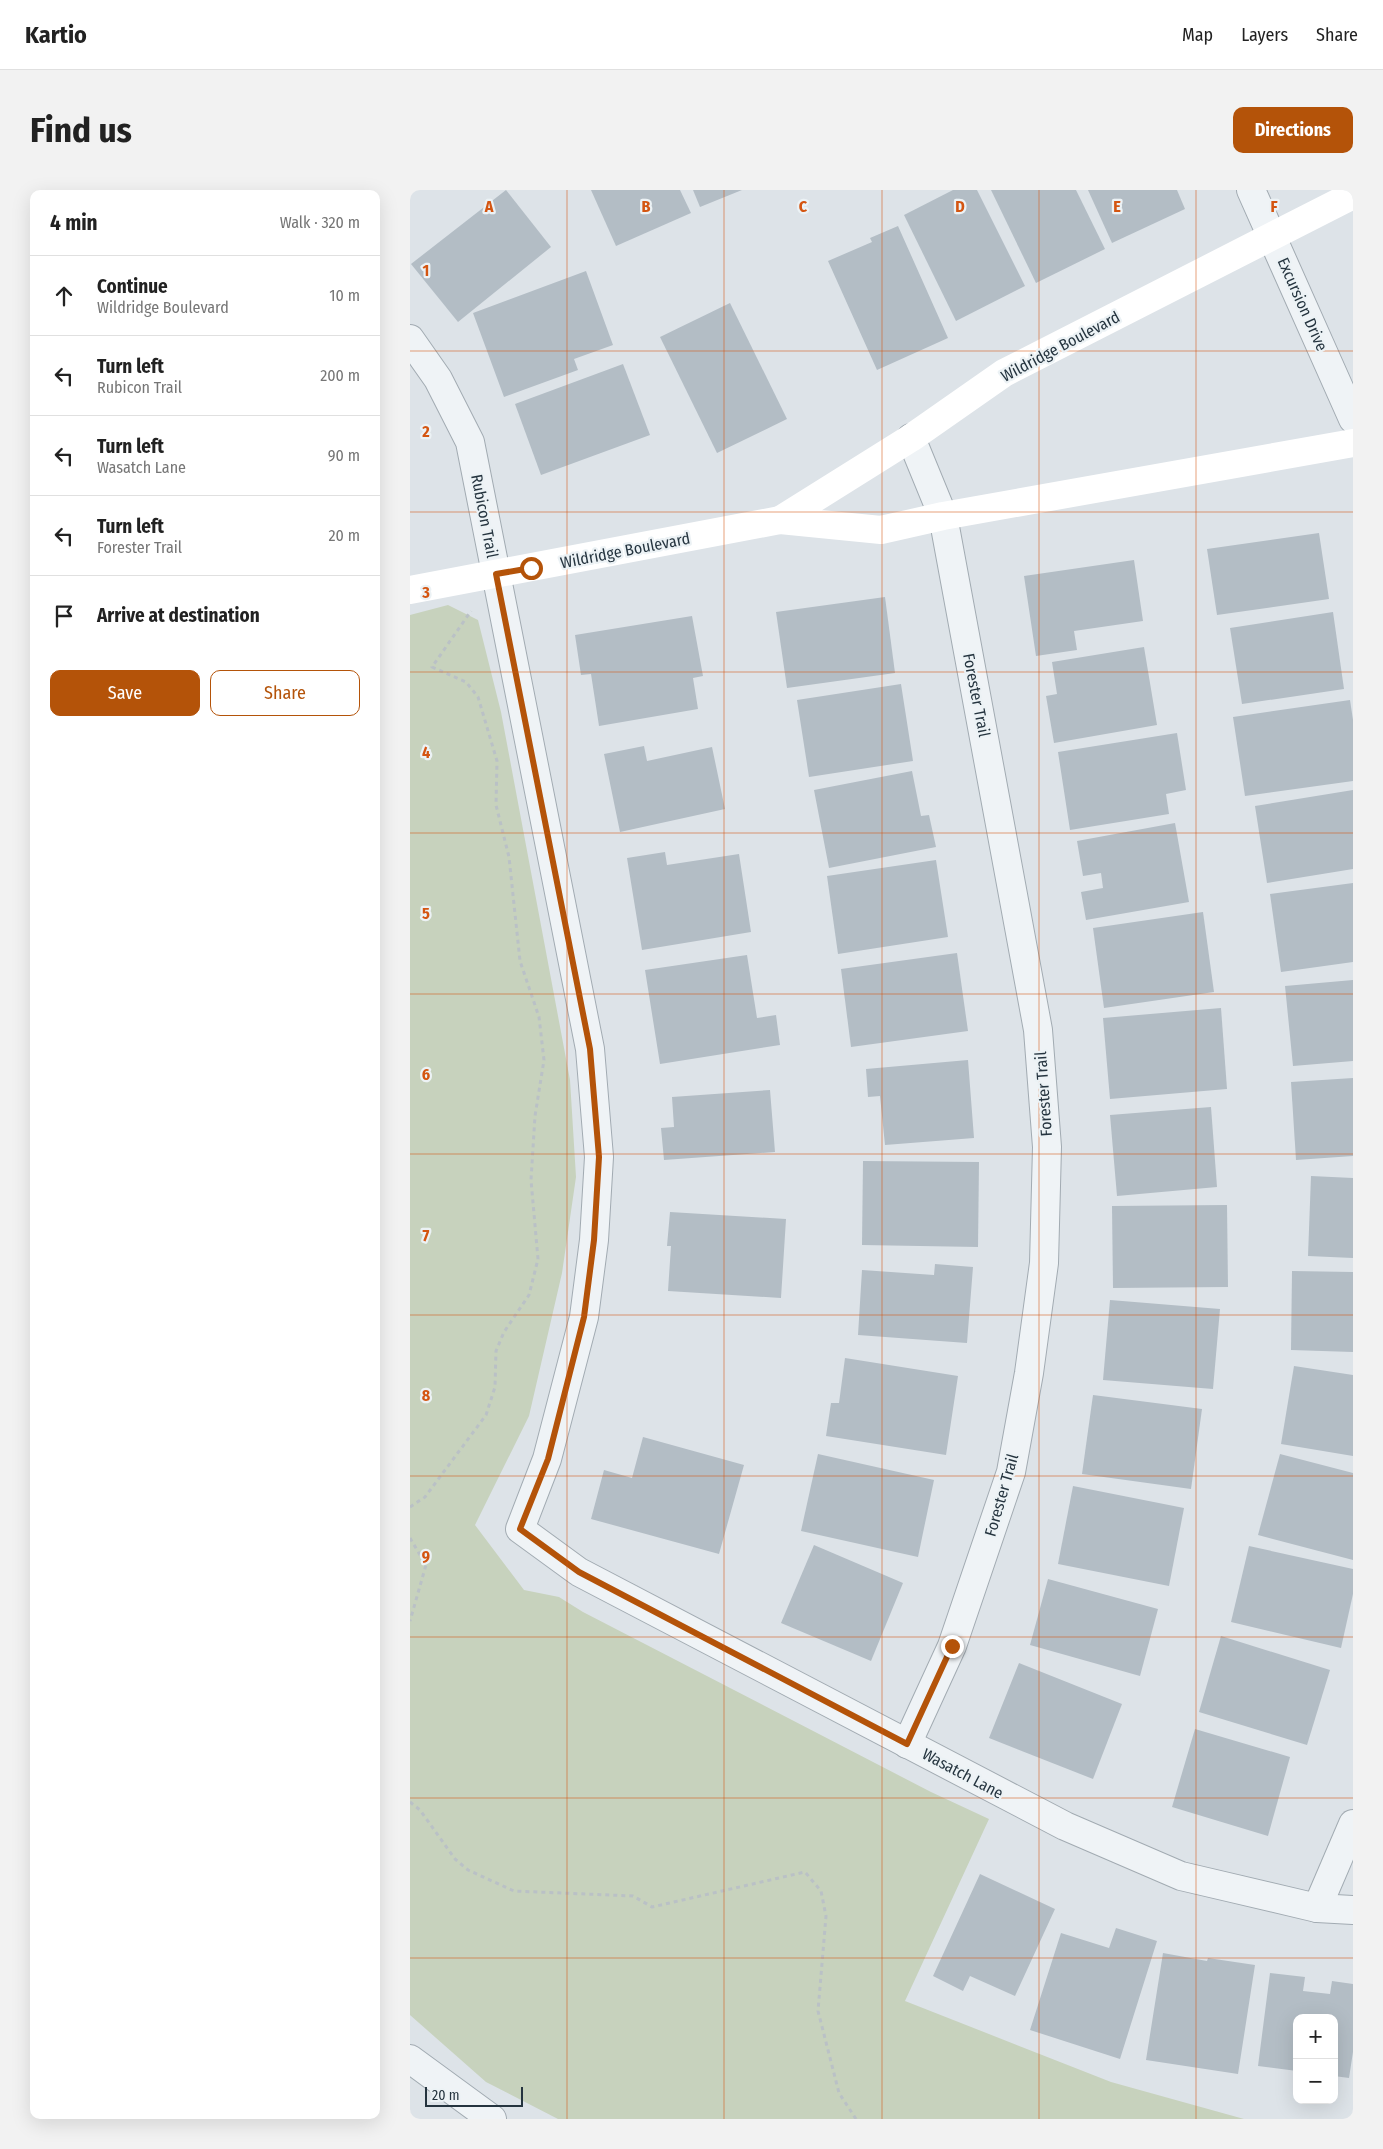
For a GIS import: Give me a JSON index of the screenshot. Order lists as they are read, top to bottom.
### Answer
{
  "streets": {
    "street": [
      "Excursion Drive",
      "Wildridge Boulevard",
      "Rubicon Trail",
      "Forester Trail",
      "Wasatch Lane"
    ]
  },
  "crossings": [
    ["Excursion Drive", "Wildridge Boulevard"],
    ["Wildridge Boulevard", "Rubicon Trail"],
    ["Wildridge Boulevard", "Forester Trail"],
    ["Rubicon Trail", "Wasatch Lane"],
    ["Forester Trail", "Wasatch Lane"]
  ],
  "scale_bar": "20 m",
  "page": {
    "header": "Kartio",
    "nav": ["Map", "Layers", "Share"],
    "buttons": [
      "Directions",
      ["Save", "Share"]
    ],
    "title": "Find us",
    "heading": ["4 min", "Walk · 320 m"],
    "list": [
      ["Continue", "Wildridge Boulevard", "10 m"],
      ["Turn left", "Rubicon Trail", "200 m"],
      ["Turn left", "Wasatch Lane", "90 m"],
      ["Turn left", "Forester Trail", "20 m"],
      "Arrive at destination"
    ],
    "map_buttons": ["+", "−"],
    "scale": "20 m"
  },
  "grid": {
    "columns": [
      "A",
      "B",
      "C",
      "D",
      "E",
      "F"
    ],
    "rows": [
      "1",
      "2",
      "3",
      "4",
      "5",
      "6",
      "7",
      "8",
      "9"
    ]
  }
}
